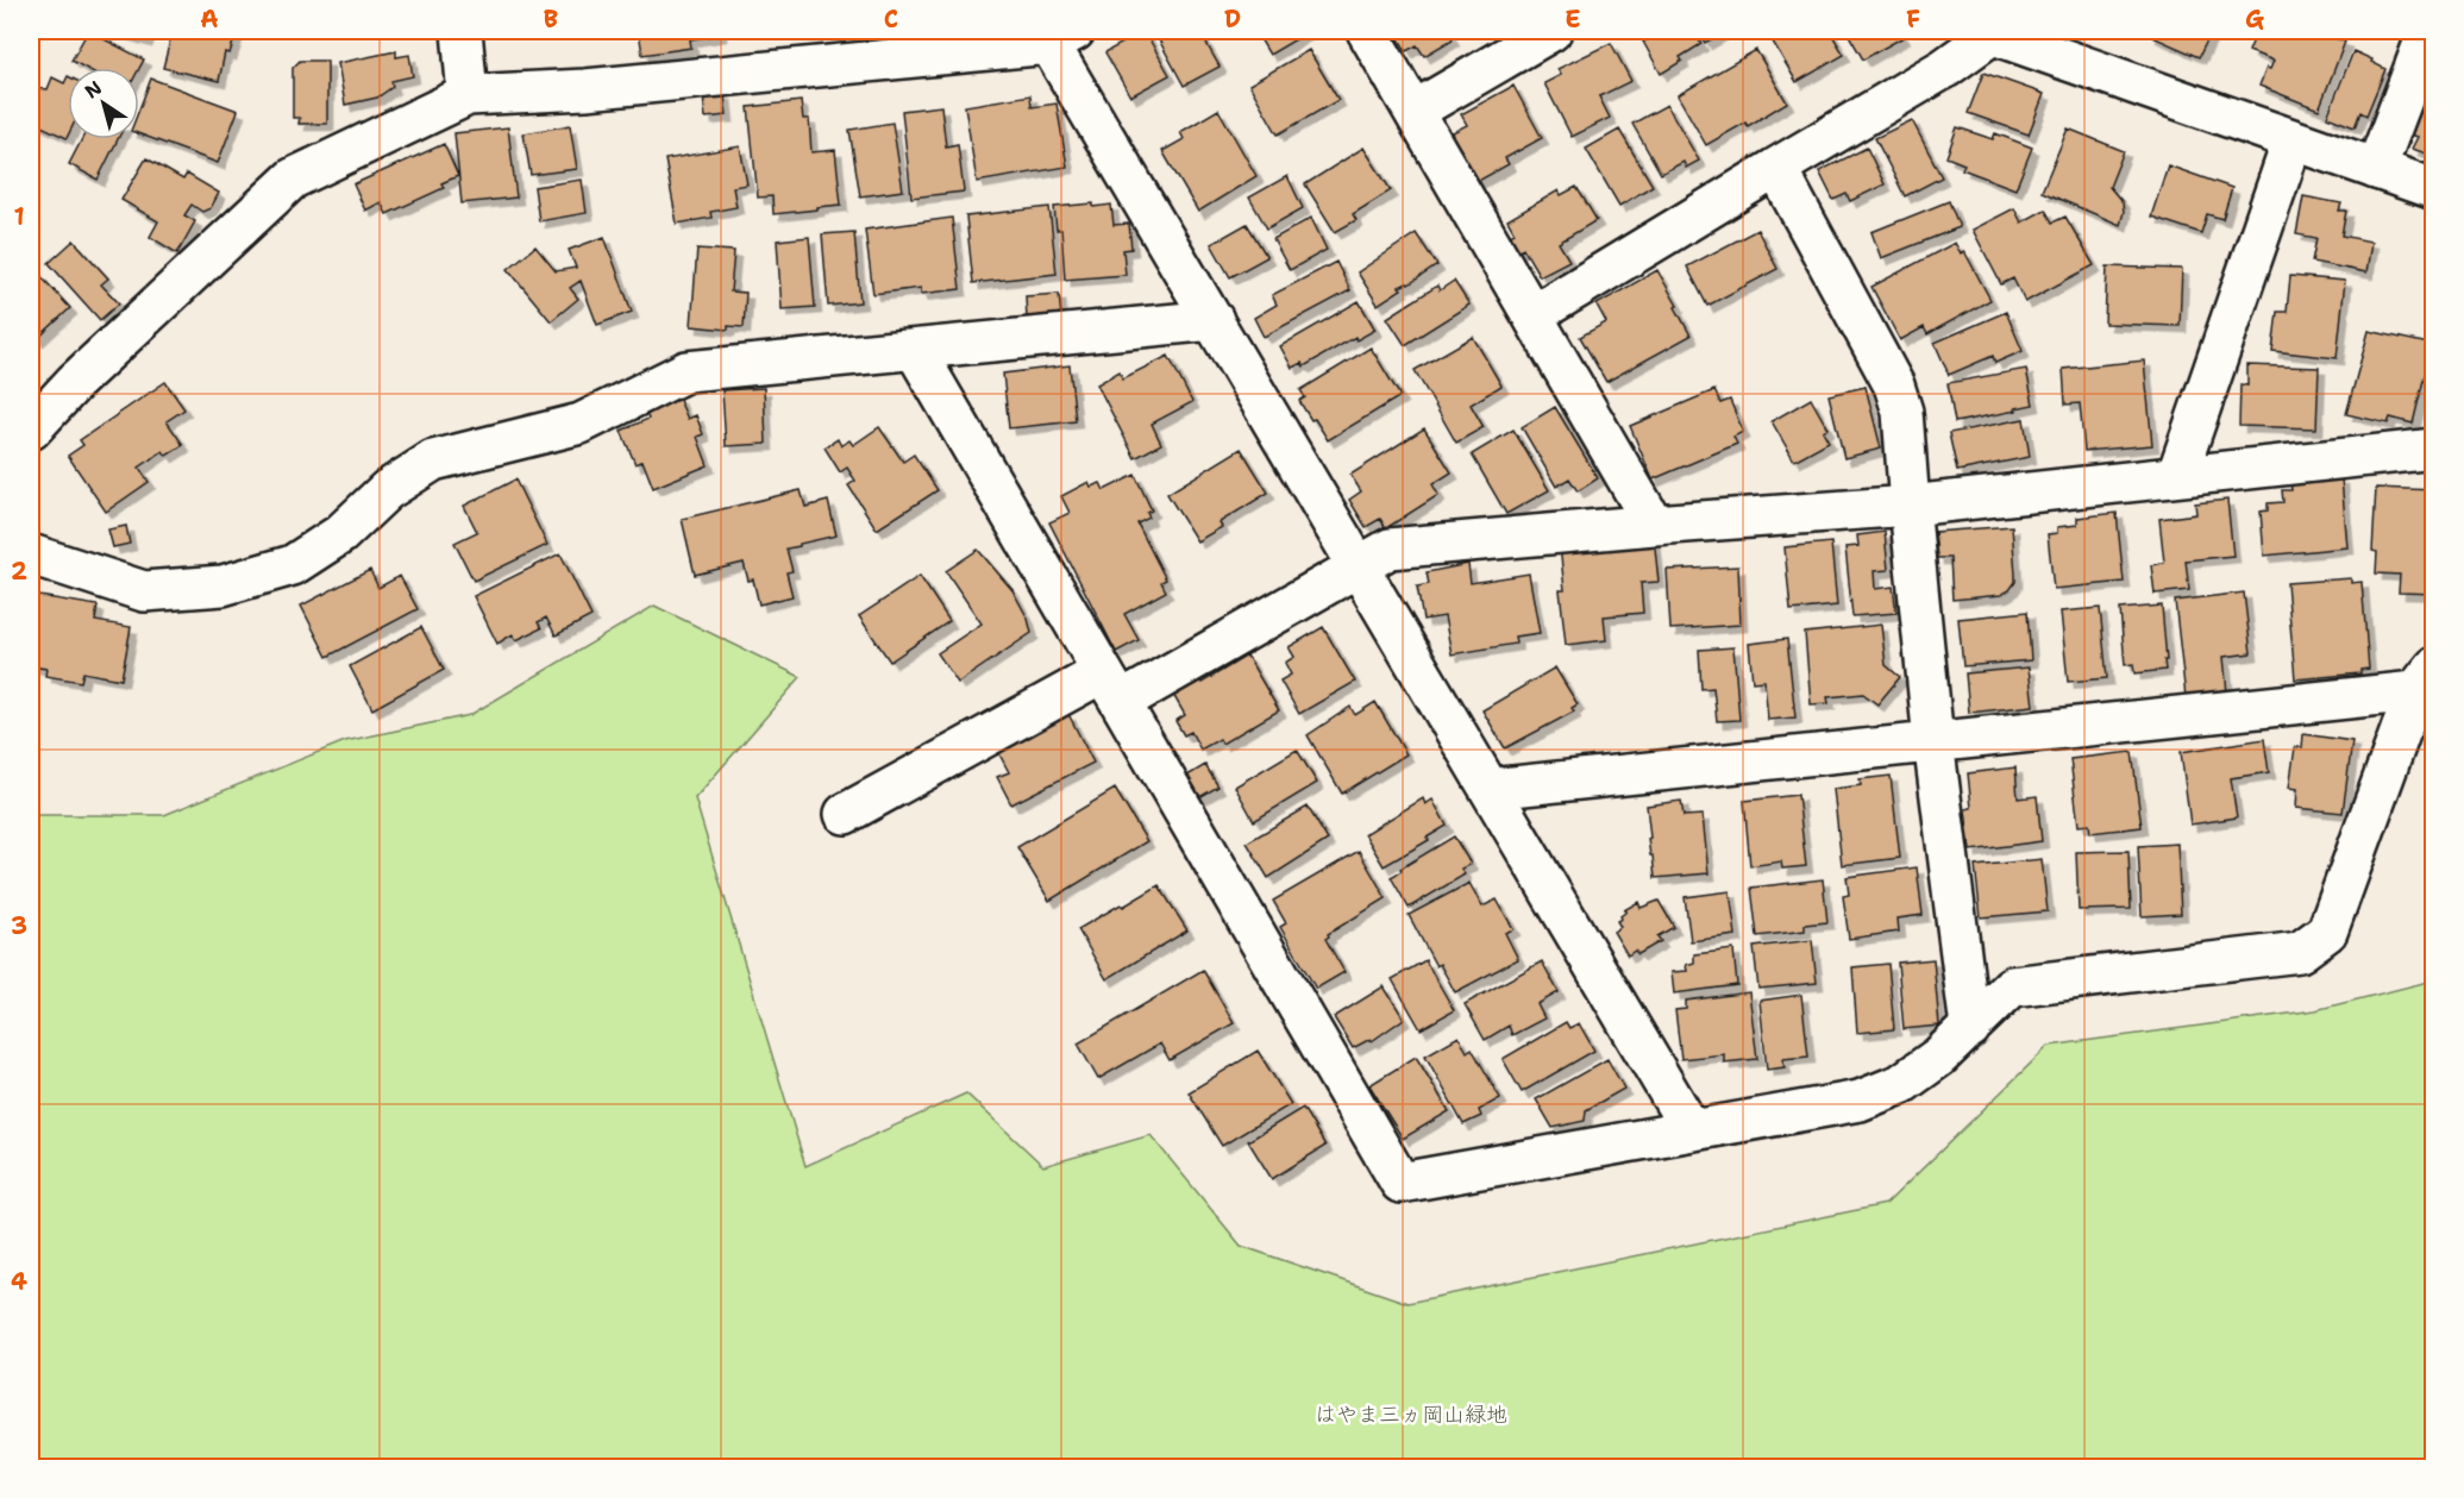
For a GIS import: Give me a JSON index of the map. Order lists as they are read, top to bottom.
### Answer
{
  "parks": ["はやま三ヵ岡山緑地"],
  "north": "top left",
  "grid": {
    "columns": [
      "A",
      "B",
      "C",
      "D",
      "E",
      "F",
      "G"
    ],
    "rows": [
      "1",
      "2",
      "3",
      "4"
    ]
  }
}
